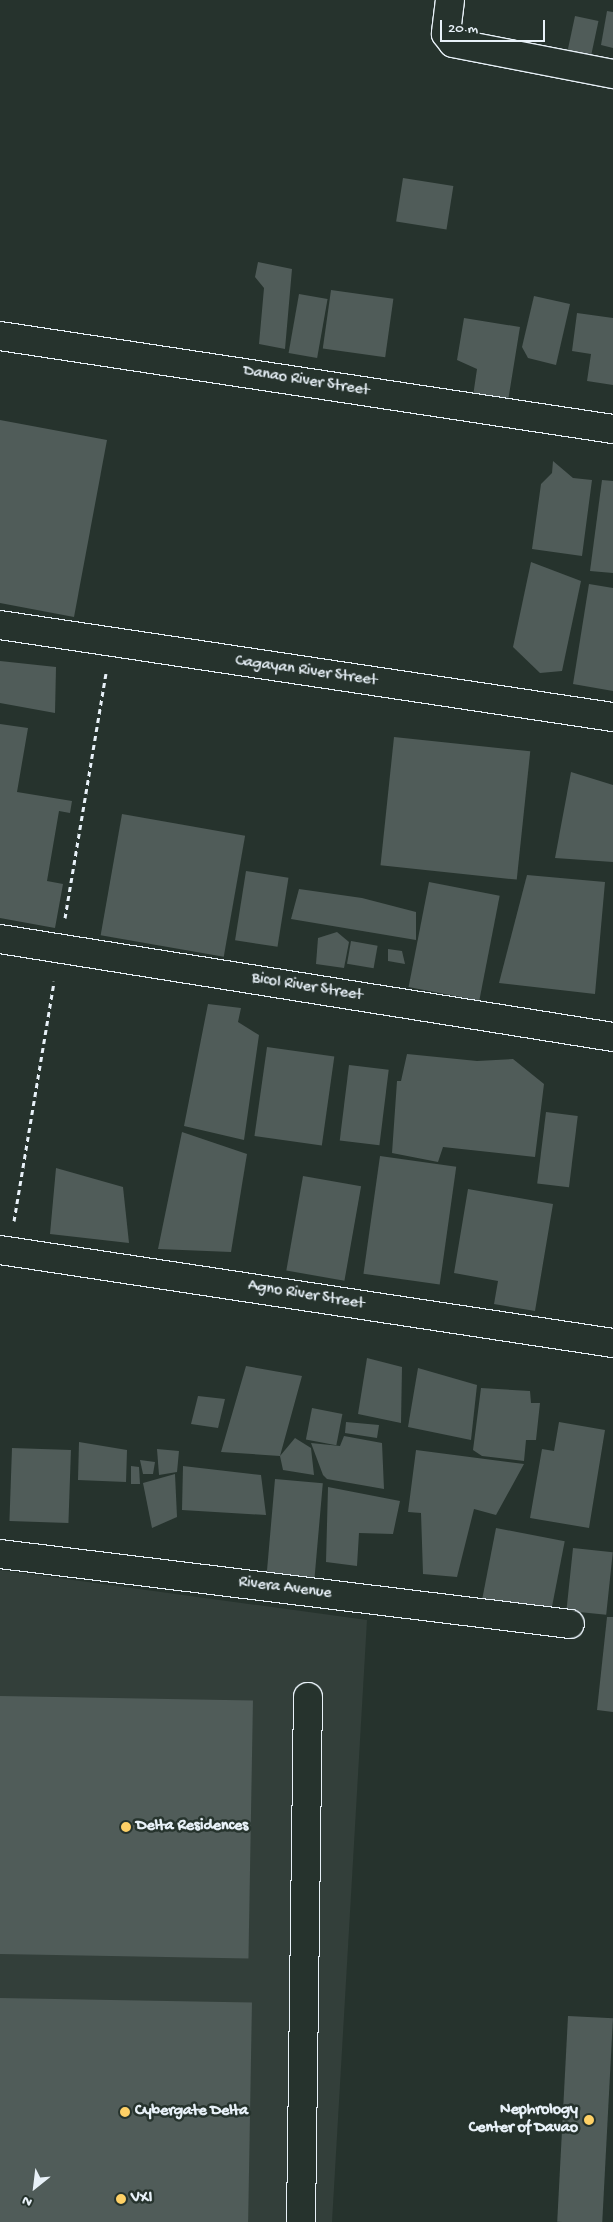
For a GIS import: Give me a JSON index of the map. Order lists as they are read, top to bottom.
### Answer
{
  "streets": {
    "street": [
      "Danao River Street",
      "Cagayan River Street",
      "Bicol River Street",
      "Agno River Street",
      "Rivera Avenue"
    ]
  },
  "places": [
    "Delta Residences",
    "Cybergate Delta",
    "Nephrology Center of Davao",
    "VXI"
  ],
  "scale_bar": "20 m",
  "north": "bottom left"
}
